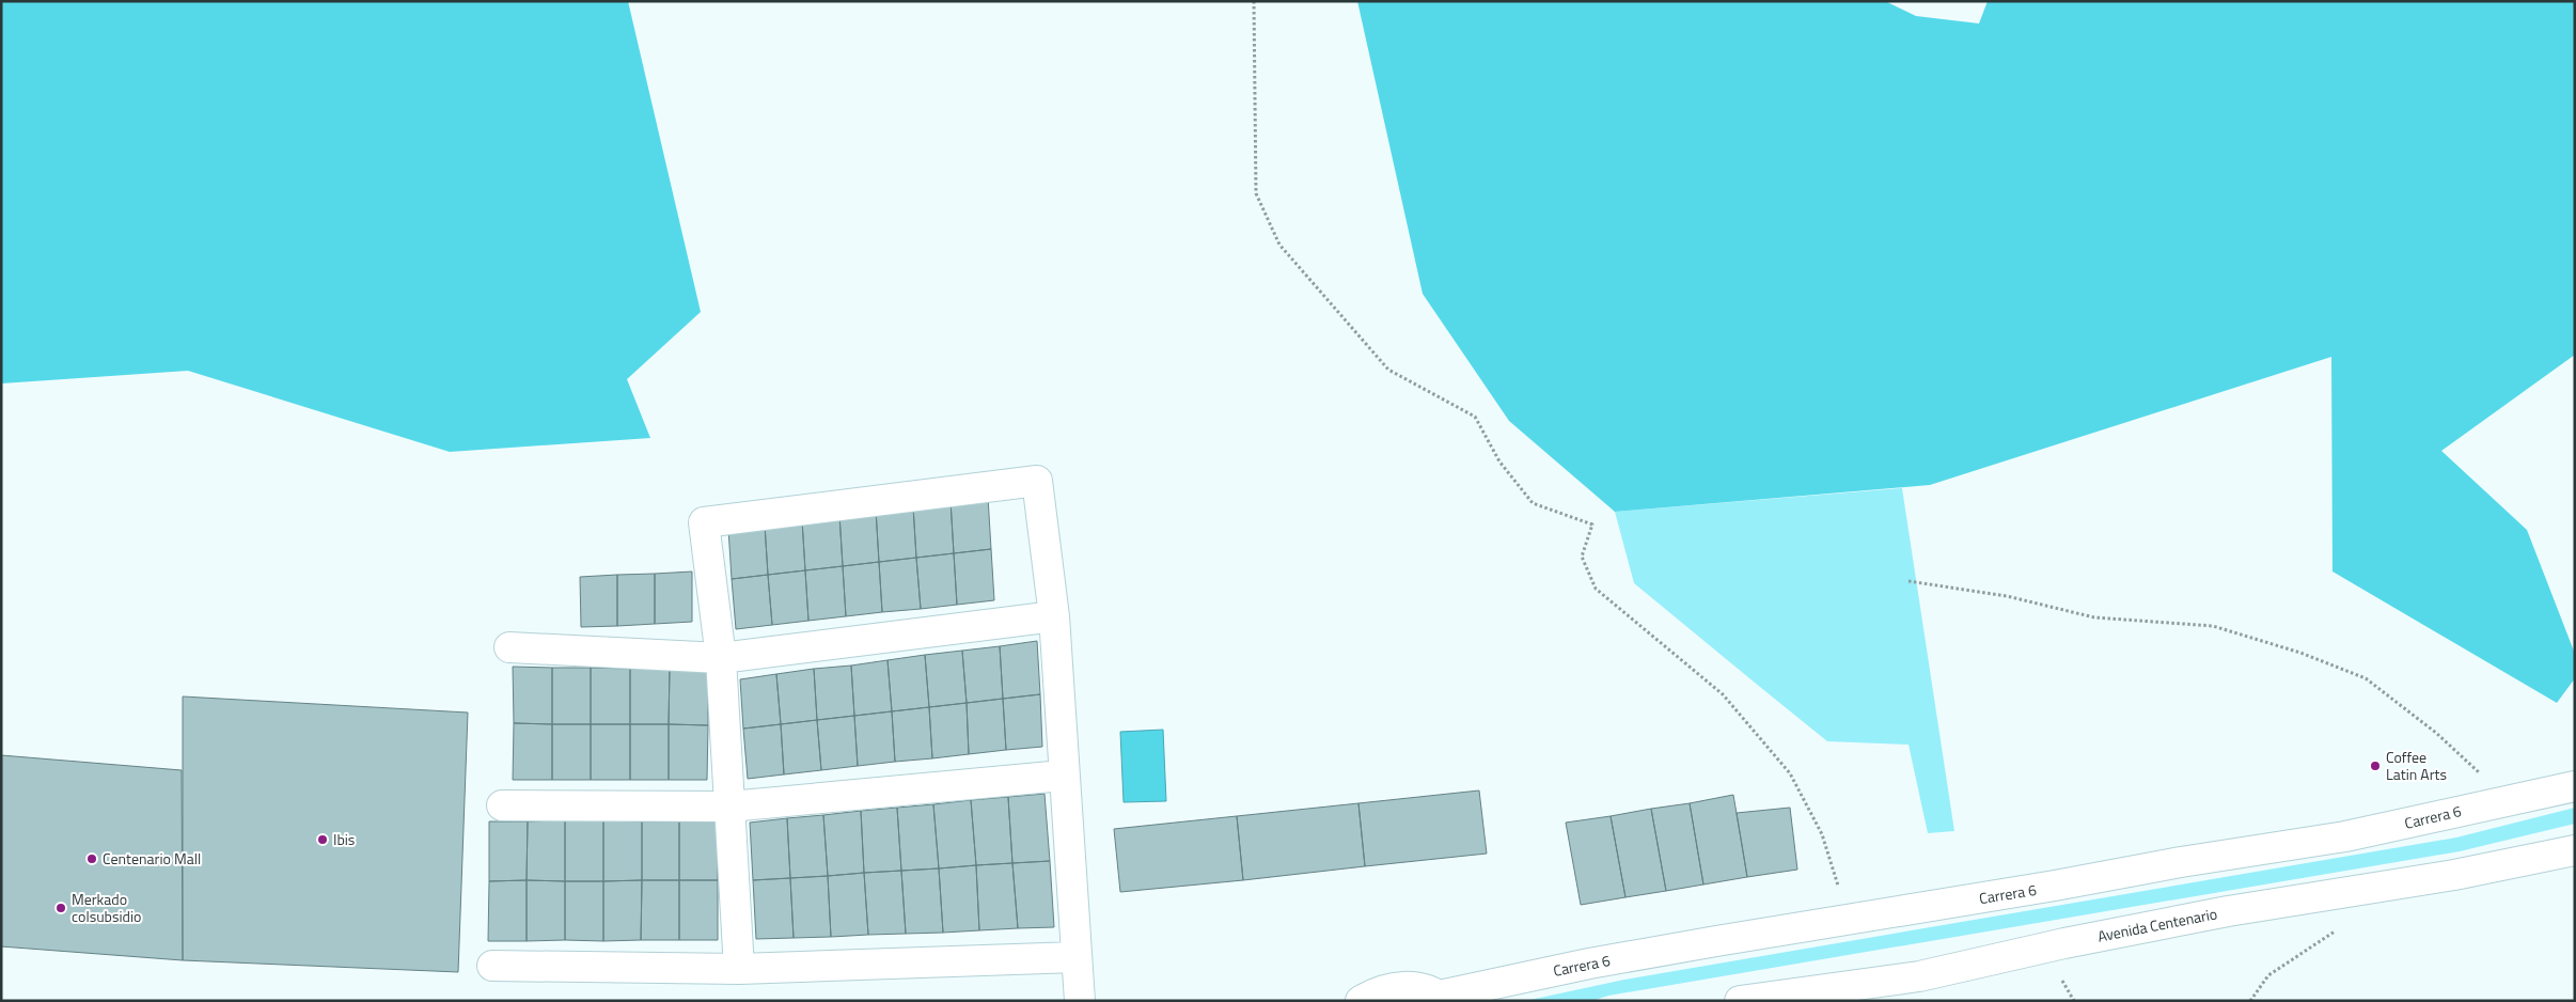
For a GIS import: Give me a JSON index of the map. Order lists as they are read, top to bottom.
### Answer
{
  "streets": {
    "street": ["Carrera 6", "Avenida Centenario"]
  },
  "places": [
    "Coffee Latin Arts",
    "Ibis",
    "Centenario Mall",
    "Merkado colsubsidio"
  ]
}
